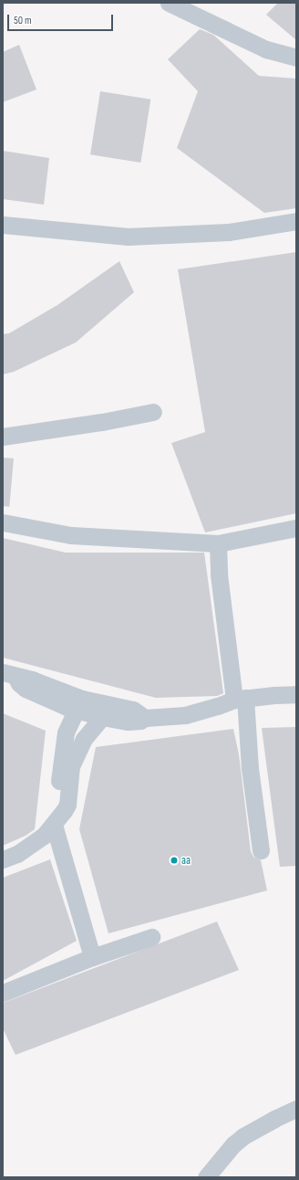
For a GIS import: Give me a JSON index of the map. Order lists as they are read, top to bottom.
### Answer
{
  "places": ["aa"],
  "scale_bar": "50 m"
}
